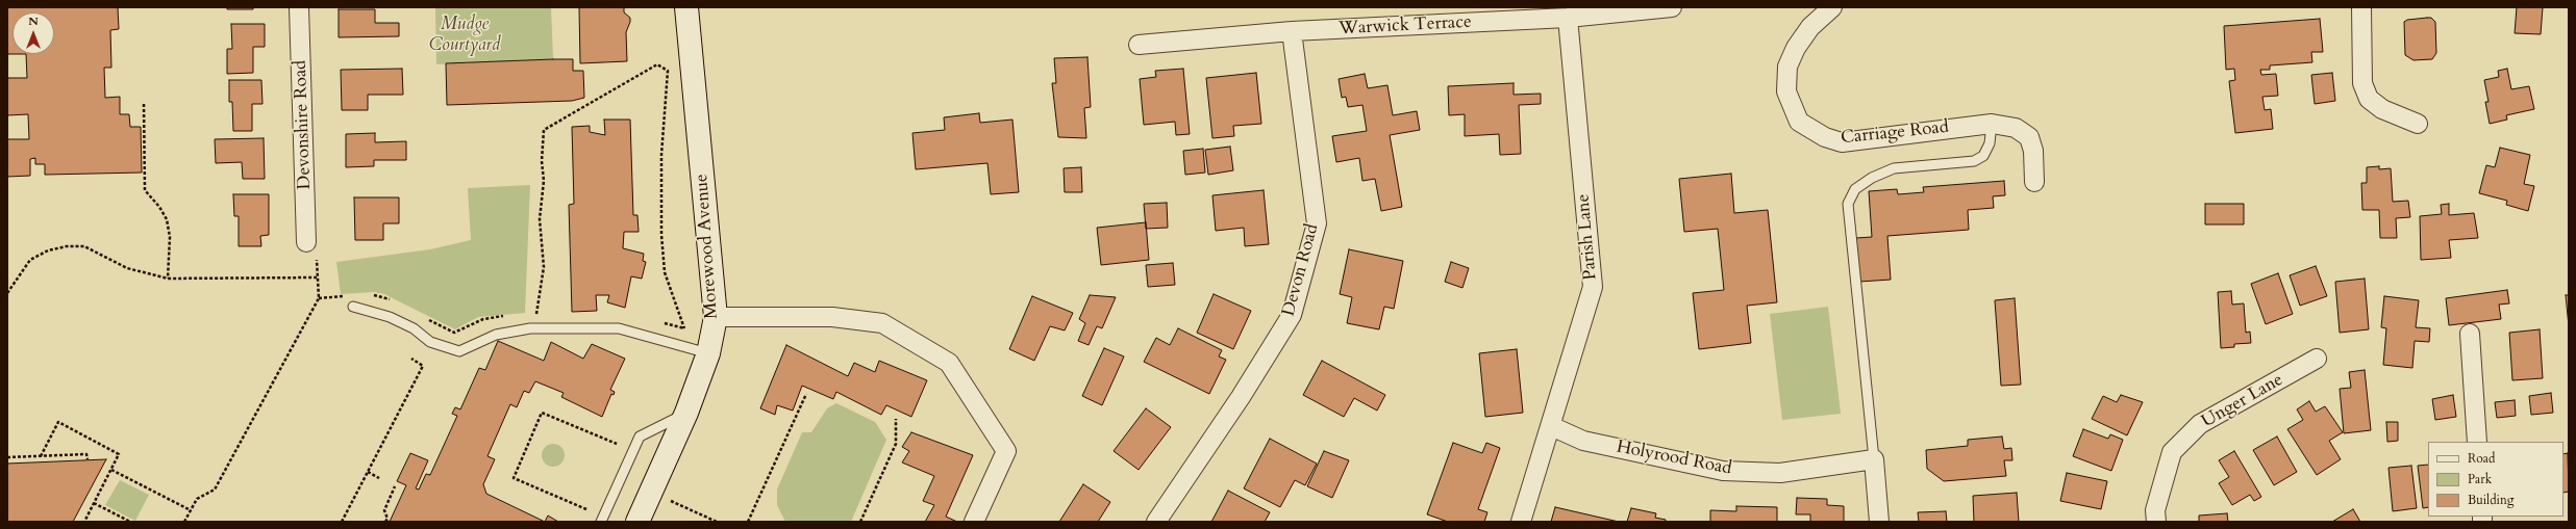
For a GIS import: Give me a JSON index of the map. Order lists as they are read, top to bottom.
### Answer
{
  "streets": {
    "main road": ["Morewood Avenue"],
    "street": [
      "Warwick Terrace",
      "Devonshire Road",
      "Carriage Road",
      "Parish Lane",
      "Devon Road",
      "Unger Lane",
      "Holyrood Road"
    ]
  },
  "crossings": [
    ["Warwick Terrace", "Parish Lane"],
    ["Warwick Terrace", "Devon Road"],
    ["Parish Lane", "Holyrood Road"]
  ],
  "parks": ["Mudge Courtyard"],
  "legend": ["Road", "Park", "Building"],
  "north": "top"
}
